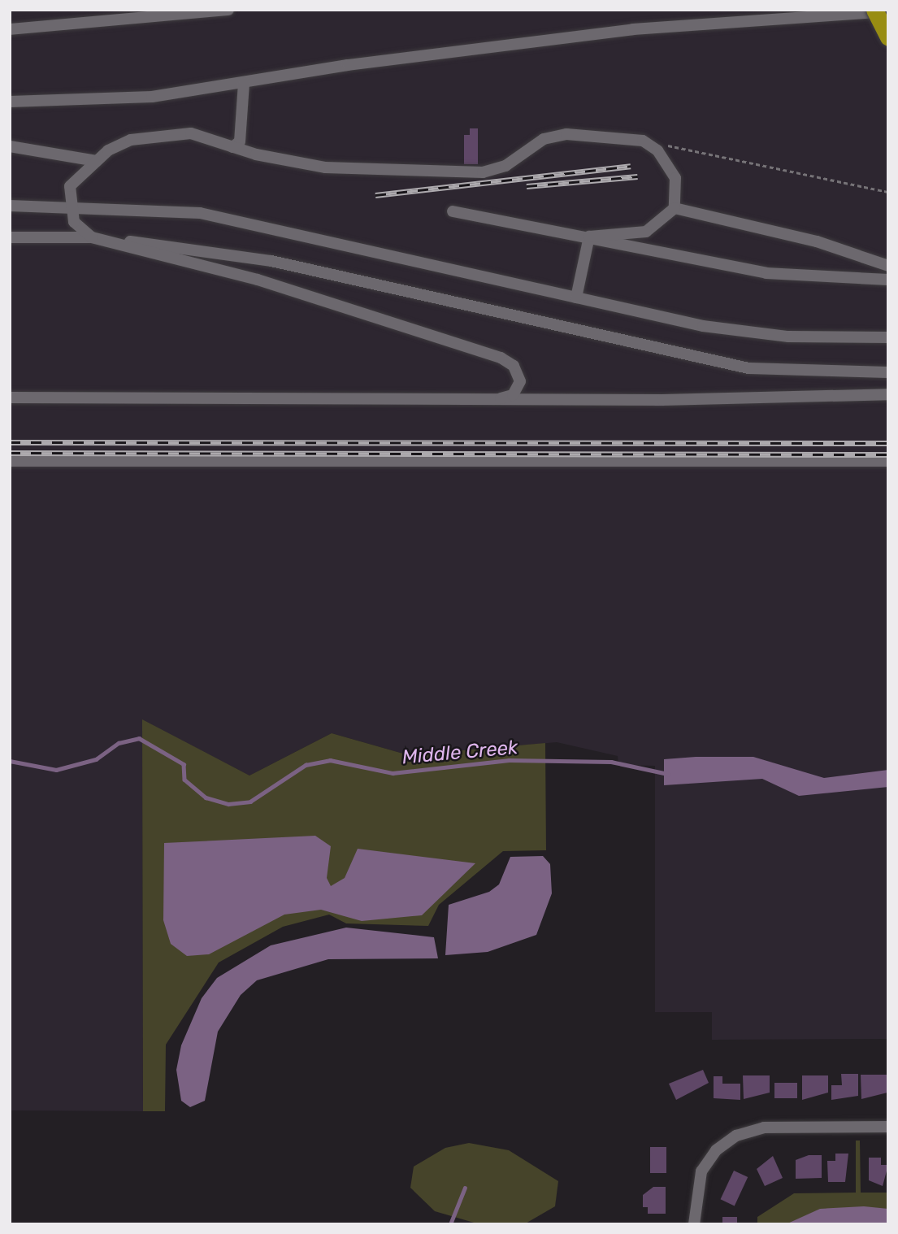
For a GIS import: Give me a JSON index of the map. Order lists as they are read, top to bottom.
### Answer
{
  "water": ["Middle Creek"]
}
